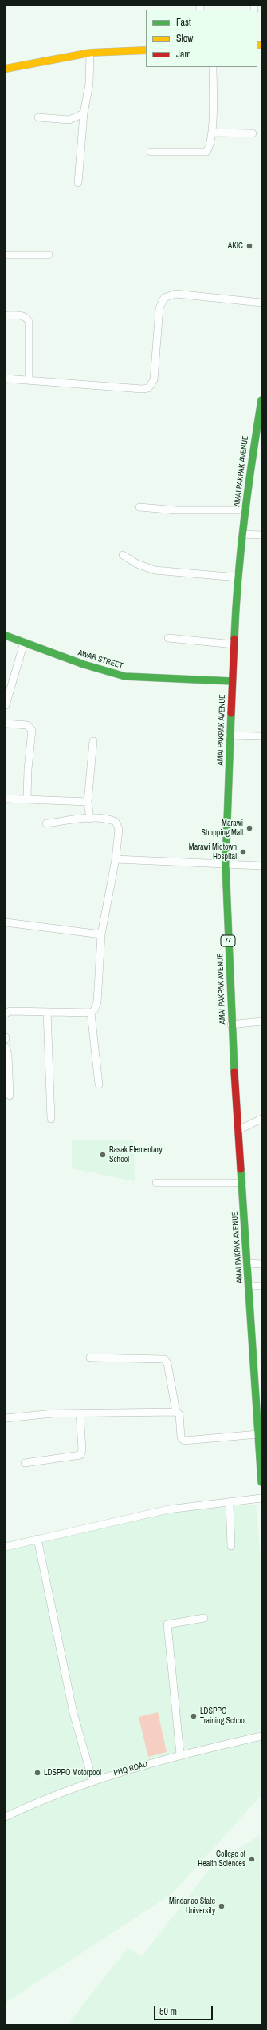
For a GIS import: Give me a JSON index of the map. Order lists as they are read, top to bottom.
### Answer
{
  "streets": {
    "main road": ["AMAI PAKPAK AVENUE", "AWAR STREET", "77"],
    "street": ["PHQ ROAD"]
  },
  "crossings": [
    ["AMAI PAKPAK AVENUE", "AWAR STREET"]
  ],
  "places": [
    "AKIC",
    "Marawi Shopping Mall",
    "Marawi Midtown Hospital",
    "Basak Elementary School",
    "LDSPPO Training School",
    "LDSPPO Motorpool",
    "College of Health Sciences",
    "Mindanao State University"
  ],
  "legend": ["Fast", "Slow", "Jam"],
  "scale_bar": "50 m"
}
